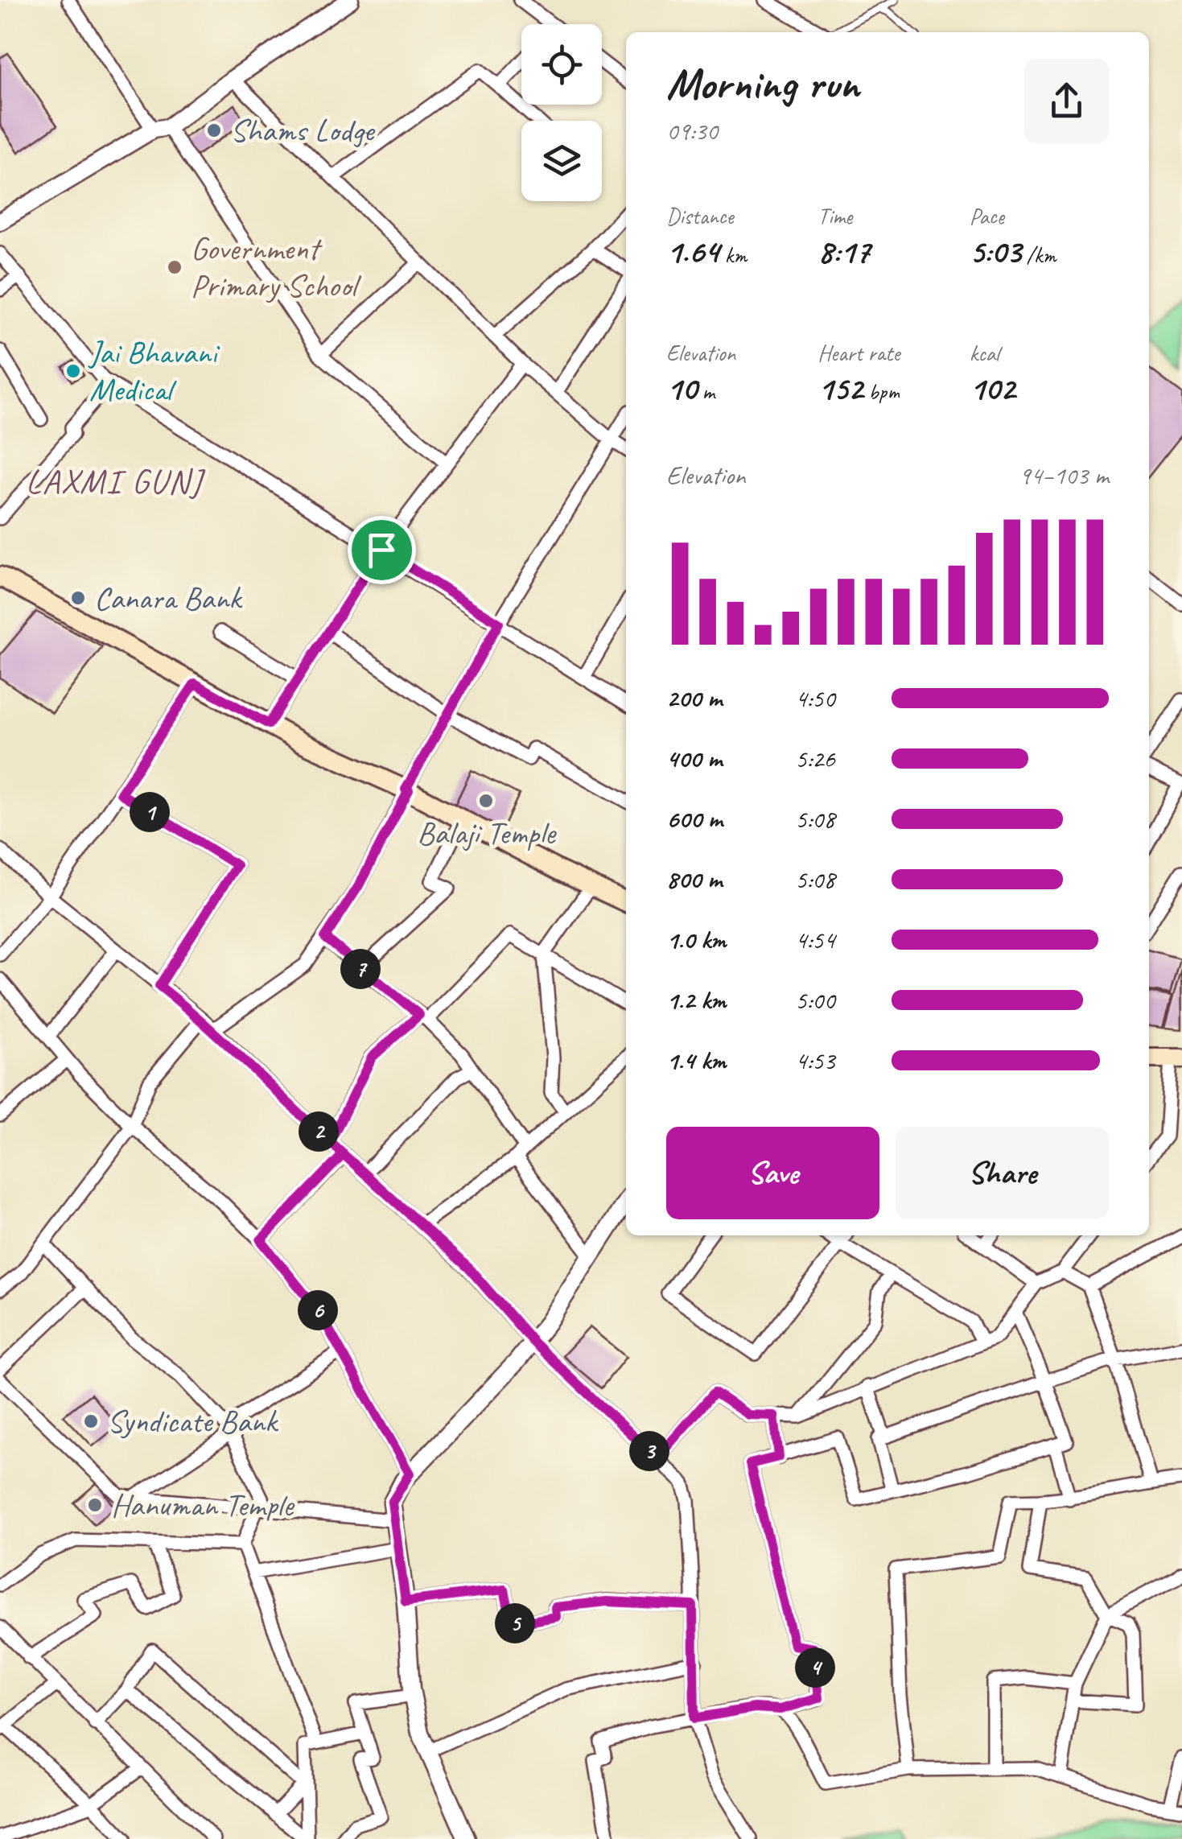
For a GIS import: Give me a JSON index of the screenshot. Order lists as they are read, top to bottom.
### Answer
{
  "districts": ["LAXMI GUNJ"],
  "places": [
    "Shams Lodge",
    "Government Primary School",
    "Jai Bhavani Medical",
    "Canara Bank",
    "Balaji Temple",
    "Syndicate Bank",
    "Hanuman Temple"
  ],
  "page": {
    "heading": ["Morning run", "09:30"],
    "stats": [
      ["Distance", "1.64 km"],
      ["Time", "8:17"],
      ["Pace", "5:03 /km"],
      ["Elevation", "10 m"],
      ["Heart rate", "152 bpm"],
      ["kcal", "102"]
    ],
    "chart": ["Elevation", "94–103 m"],
    "list": [
      {
        "name": "200 m",
        "note": "4:50"
      },
      {
        "name": "400 m",
        "note": "5:26"
      },
      {
        "name": "600 m",
        "note": "5:08"
      },
      {
        "name": "800 m",
        "note": "5:08"
      },
      {
        "name": "1.0 km",
        "note": "4:54"
      },
      {
        "name": "1.2 km",
        "note": "5:00"
      },
      {
        "name": "1.4 km",
        "note": "4:53"
      }
    ],
    "pins": [
      "1",
      "7",
      "2",
      "6",
      "3",
      "5",
      "4"
    ],
    "buttons": ["Save", "Share"]
  }
}
